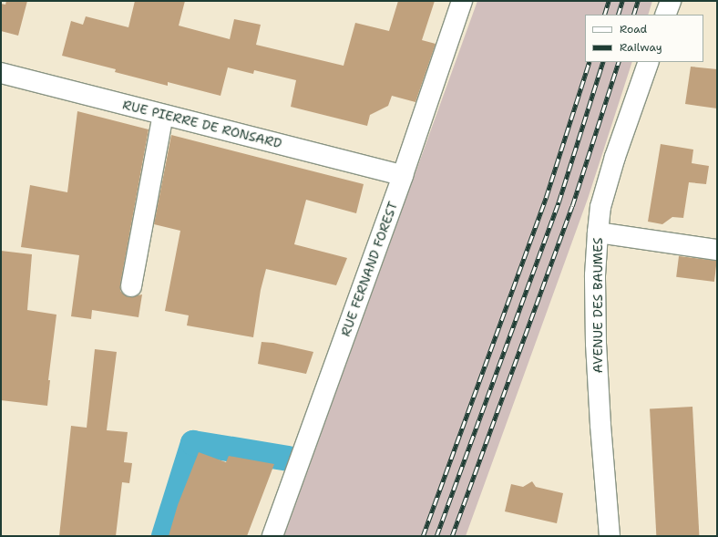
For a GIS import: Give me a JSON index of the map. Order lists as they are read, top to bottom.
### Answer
{
  "streets": {
    "street": ["RUE PIERRE DE RONSARD", "RUE FERNAND FOREST", "AVENUE DES BAUMES"]
  },
  "crossings": [
    ["RUE PIERRE DE RONSARD", "RUE FERNAND FOREST"]
  ],
  "legend": ["Road", "Railway"]
}
